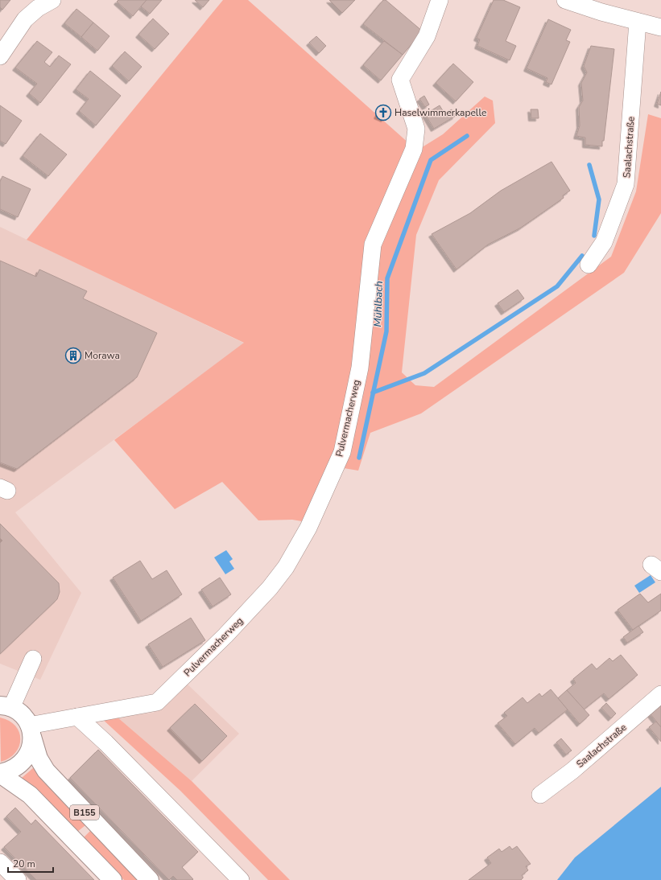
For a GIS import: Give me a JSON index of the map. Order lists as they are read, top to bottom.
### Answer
{
  "streets": {
    "main road": ["B155"],
    "street": ["Saalachstraße", "Pulvermacherweg"]
  },
  "crossings": [
    ["Pulvermacherweg", "B155"]
  ],
  "water": ["Mühlbach"],
  "places": {
    "church": ["Haselwimmerkapelle"],
    "building": ["Morawa"]
  },
  "scale_bar": "20 m"
}
